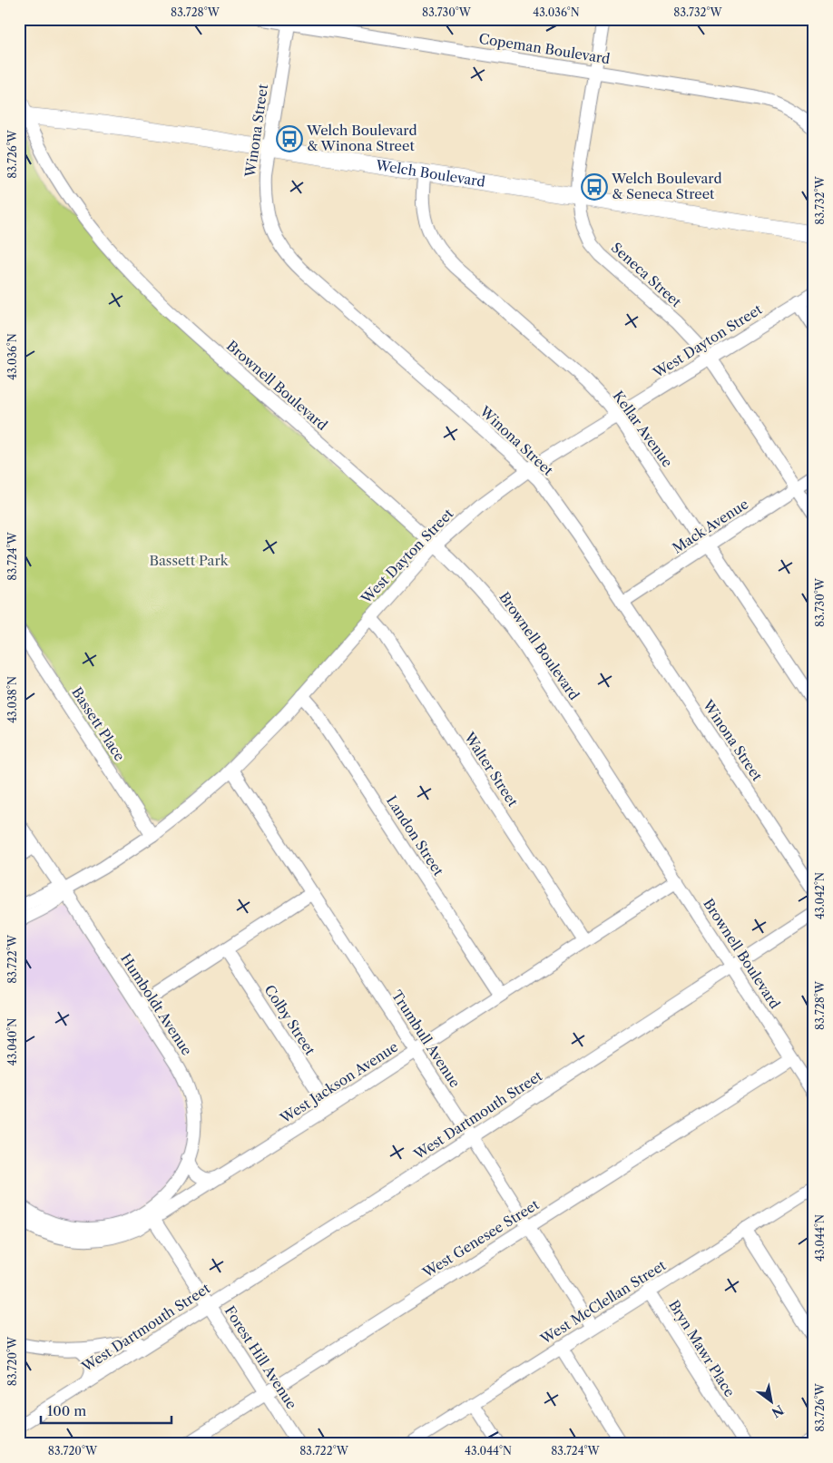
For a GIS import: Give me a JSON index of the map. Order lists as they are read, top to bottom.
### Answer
{
  "streets": {
    "main road": ["Welch Boulevard"],
    "street": [
      "Copeman Boulevard",
      "Winona Street",
      "Seneca Street",
      "West Dayton Street",
      "Brownell Boulevard",
      "Kellar Avenue",
      "Mack Avenue",
      "Bassett Place",
      "Walter Street",
      "Landon Street",
      "Humboldt Avenue",
      "Colby Street",
      "Trumbull Avenue",
      "West Jackson Avenue",
      "West Dartmouth Street",
      "West Genesee Street",
      "West McClellan Street",
      "Bryn Mawr Place",
      "Forest Hill Avenue"
    ]
  },
  "crossings": [
    ["Copeman Boulevard", "Winona Street"],
    ["Copeman Boulevard", "Seneca Street"],
    ["Winona Street", "Welch Boulevard"],
    ["Winona Street", "West Dayton Street"],
    ["Winona Street", "Mack Avenue"],
    ["Welch Boulevard", "Seneca Street"],
    ["Welch Boulevard", "Brownell Boulevard"],
    ["Welch Boulevard", "Kellar Avenue"],
    ["Seneca Street", "West Dayton Street"],
    ["Seneca Street", "Mack Avenue"],
    ["West Dayton Street", "Brownell Boulevard"],
    ["West Dayton Street", "Kellar Avenue"],
    ["West Dayton Street", "Bassett Place"],
    ["West Dayton Street", "Walter Street"],
    ["West Dayton Street", "Landon Street"],
    ["West Dayton Street", "Humboldt Avenue"],
    ["West Dayton Street", "Trumbull Avenue"],
    ["Brownell Boulevard", "West Jackson Avenue"],
    ["Brownell Boulevard", "West Dartmouth Street"],
    ["Brownell Boulevard", "West Genesee Street"],
    ["Kellar Avenue", "Mack Avenue"],
    ["Walter Street", "West Jackson Avenue"],
    ["Landon Street", "West Jackson Avenue"],
    ["Humboldt Avenue", "West Jackson Avenue"],
    ["Humboldt Avenue", "Forest Hill Avenue"],
    ["Colby Street", "West Jackson Avenue"],
    ["Trumbull Avenue", "West Jackson Avenue"],
    ["Trumbull Avenue", "West Dartmouth Street"],
    ["Trumbull Avenue", "West Genesee Street"],
    ["Trumbull Avenue", "West McClellan Street"],
    ["West Jackson Avenue", "Forest Hill Avenue"],
    ["West Dartmouth Street", "Forest Hill Avenue"],
    ["West Genesee Street", "Forest Hill Avenue"],
    ["West McClellan Street", "Bryn Mawr Place"]
  ],
  "parks": ["Bassett Park"],
  "places": {
    "bus stop": ["Welch Boulevard & Winona Street", "Welch Boulevard & Seneca Street"]
  },
  "scale_bar": "100 m",
  "north": "bottom right",
  "coordinates": [
    "83.728°W",
    "83.730°W",
    "43.036°N",
    "83.732°W",
    "83.726°W",
    "83.724°W",
    "43.038°N",
    "43.042°N",
    "83.722°W",
    "43.040°N",
    "43.044°N",
    "83.720°W"
  ]
}
